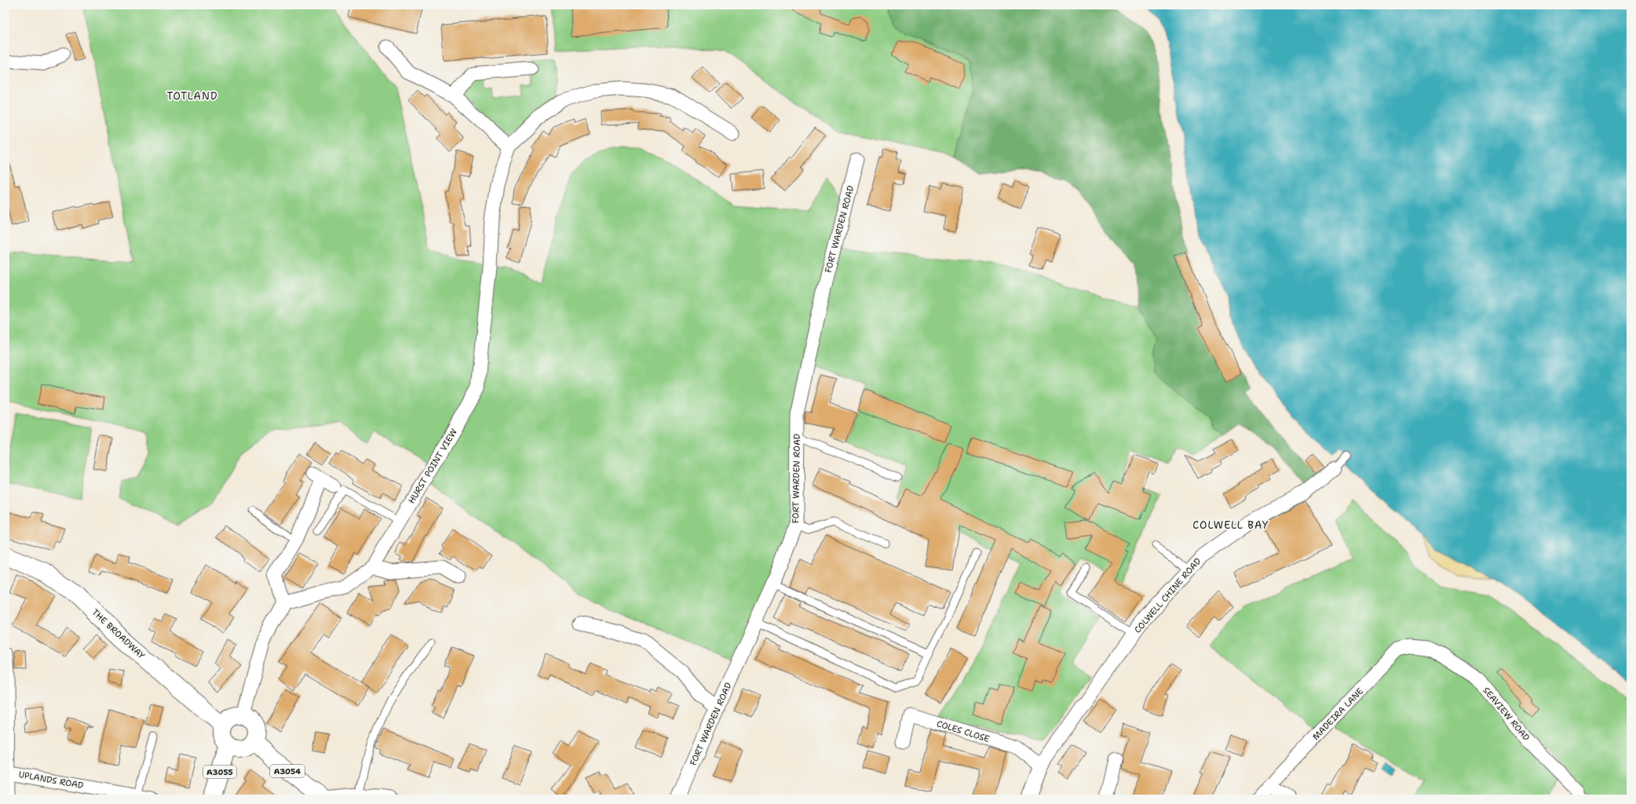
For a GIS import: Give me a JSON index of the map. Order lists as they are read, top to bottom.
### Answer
{
  "streets": {
    "main road": ["THE BROADWAY", "A3054", "A3055"],
    "street": [
      "FORT WARDEN ROAD",
      "HURST POINT VIEW",
      "COLWELL CHINE ROAD",
      "MADEIRA LANE",
      "SEAVIEW ROAD",
      "COLES CLOSE",
      "UPLANDS ROAD"
    ]
  },
  "crossings": [
    ["COLWELL CHINE ROAD", "COLES CLOSE"],
    ["THE BROADWAY", "A3054"],
    ["THE BROADWAY", "A3055"],
    ["MADEIRA LANE", "SEAVIEW ROAD"],
    ["A3054", "A3055"]
  ],
  "districts": ["TOTLAND", "COLWELL BAY"]
}
